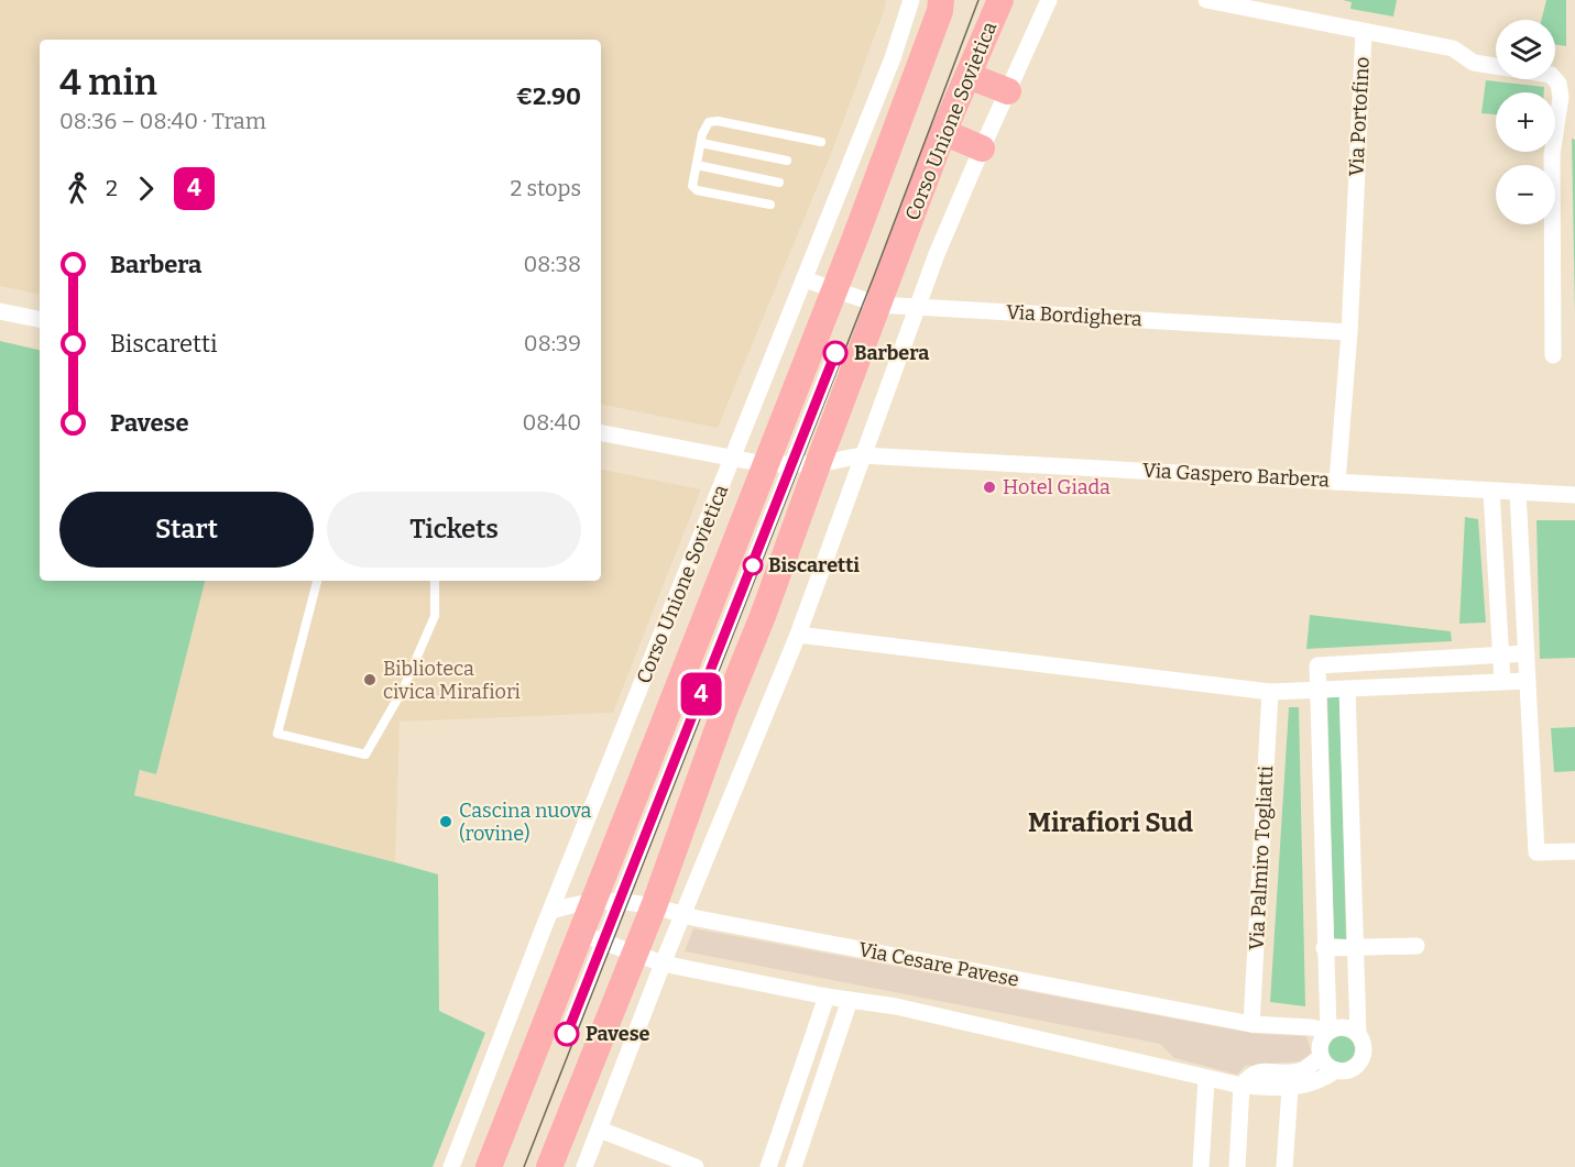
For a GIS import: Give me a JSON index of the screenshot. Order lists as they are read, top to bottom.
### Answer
{
  "streets": {
    "main road": ["Corso Unione Sovietica"],
    "street": [
      "Via Portofino",
      "Via Bordighera",
      "Via Gaspero Barbera",
      "Via Palmiro Togliatti",
      "Via Cesare Pavese"
    ]
  },
  "crossings": [
    ["Via Portofino", "Via Bordighera"],
    ["Via Portofino", "Via Gaspero Barbera"],
    ["Corso Unione Sovietica", "Via Bordighera"],
    ["Corso Unione Sovietica", "Via Gaspero Barbera"],
    ["Corso Unione Sovietica", "Via Cesare Pavese"],
    ["Via Palmiro Togliatti", "Via Cesare Pavese"]
  ],
  "districts": ["Mirafiori Sud"],
  "places": [
    "Barbera",
    "Hotel Giada",
    "Biscaretti",
    "Biblioteca civica Mirafiori",
    "Cascina nuova (rovine)",
    "Pavese"
  ],
  "lines": ["tram line 4"],
  "page": {
    "on_map": "4",
    "map_buttons": ["+", "−"],
    "heading": ["4 min", "08:36 – 08:40 · Tram", "€2.90"],
    "legs": ["2", "4", "2 stops"],
    "list": [
      {
        "name": "Barbera",
        "value": "08:38"
      },
      {
        "name": "Biscaretti",
        "value": "08:39"
      },
      {
        "name": "Pavese",
        "value": "08:40"
      }
    ],
    "buttons": ["Start", "Tickets"]
  }
}
